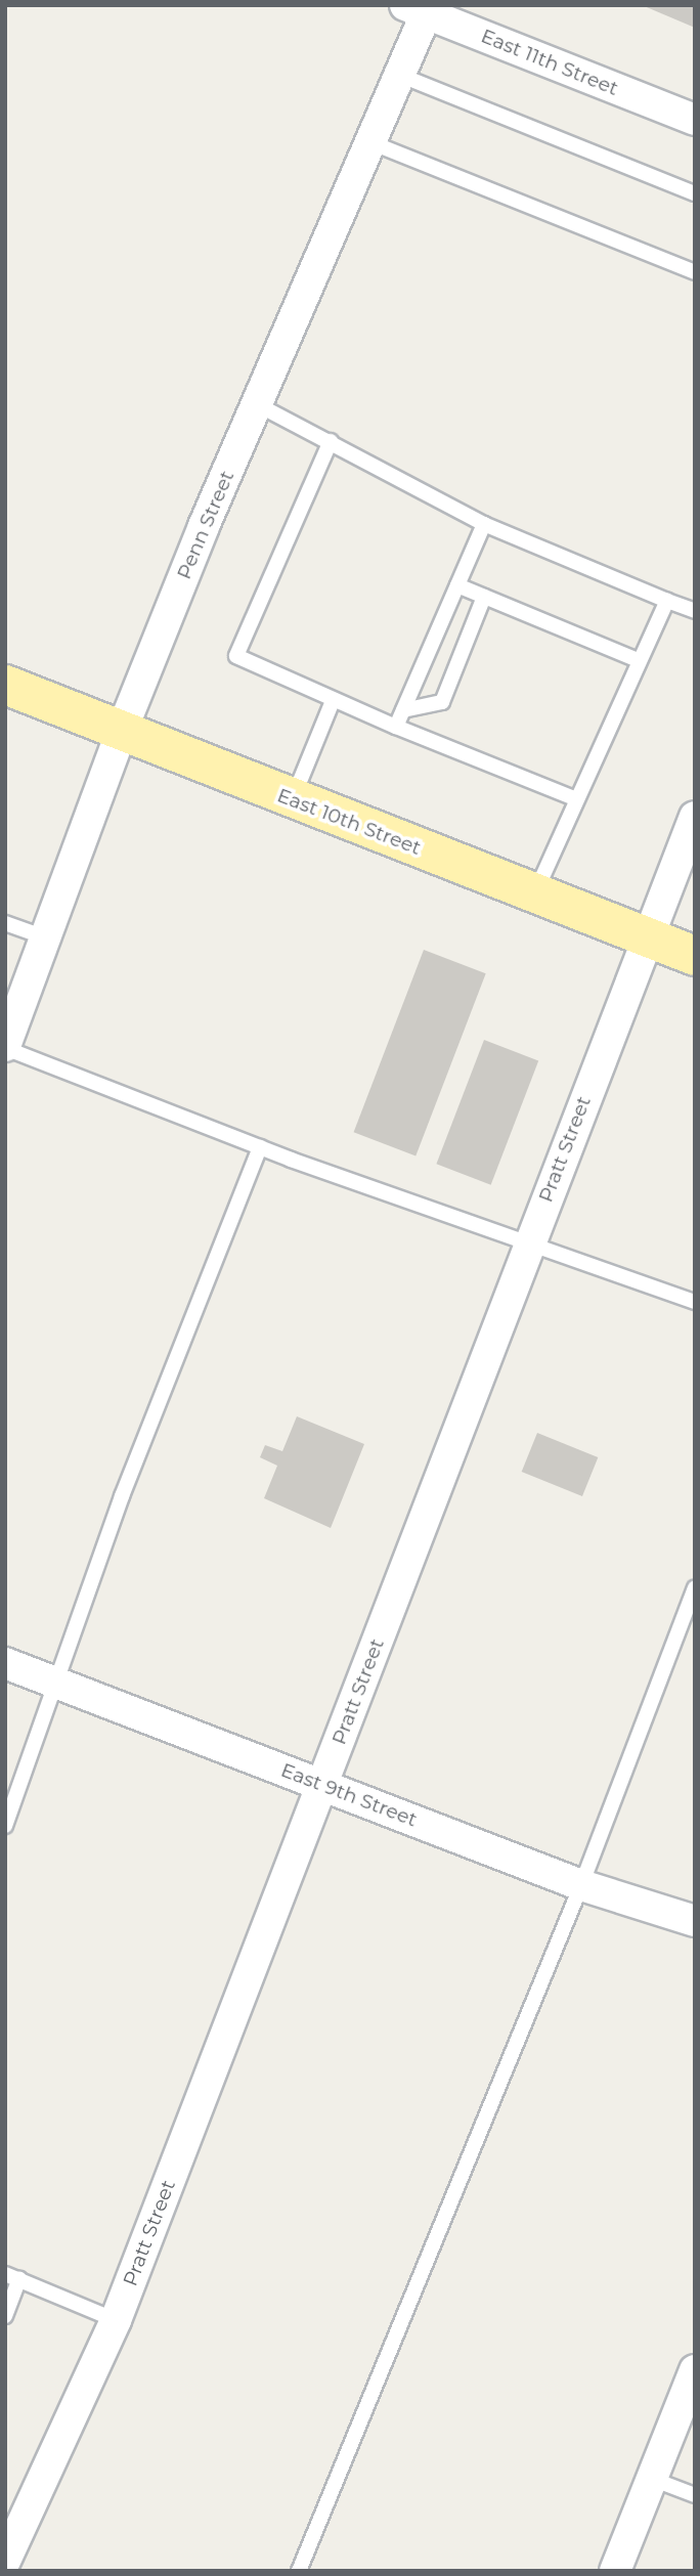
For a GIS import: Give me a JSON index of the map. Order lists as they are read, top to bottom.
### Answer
{
  "streets": {
    "main road": ["East 10th Street"],
    "street": [
      "East 11th Street",
      "Penn Street",
      "Pratt Street",
      "East 9th Street"
    ]
  },
  "crossings": [
    ["East 11th Street", "Penn Street"],
    ["Penn Street", "East 10th Street"],
    ["East 10th Street", "Pratt Street"],
    ["Pratt Street", "East 9th Street"]
  ]
}
